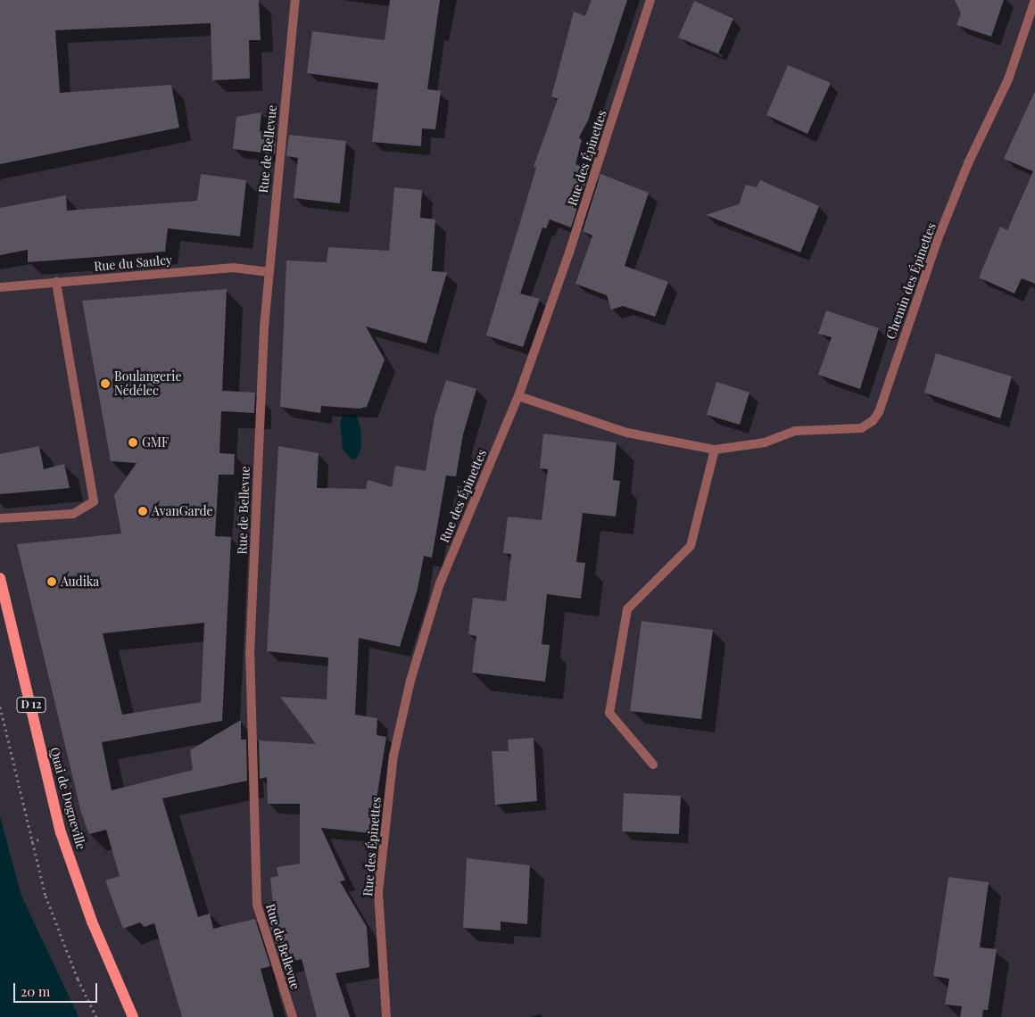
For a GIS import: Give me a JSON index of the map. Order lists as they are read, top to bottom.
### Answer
{
  "streets": {
    "main road": ["D 12", "Quai de Dogneville"],
    "street": [
      "Rue de Bellevue",
      "Rue des Épinettes",
      "Rue du Saulcy",
      "Chemin des Épinettes"
    ]
  },
  "crossings": [
    ["Rue de Bellevue", "Rue du Saulcy"],
    ["Rue des Épinettes", "Chemin des Épinettes"]
  ],
  "places": [
    "Boulangerie Nédélec",
    "GMF",
    "AvanGarde",
    "Audika"
  ],
  "scale_bar": "20 m"
}
